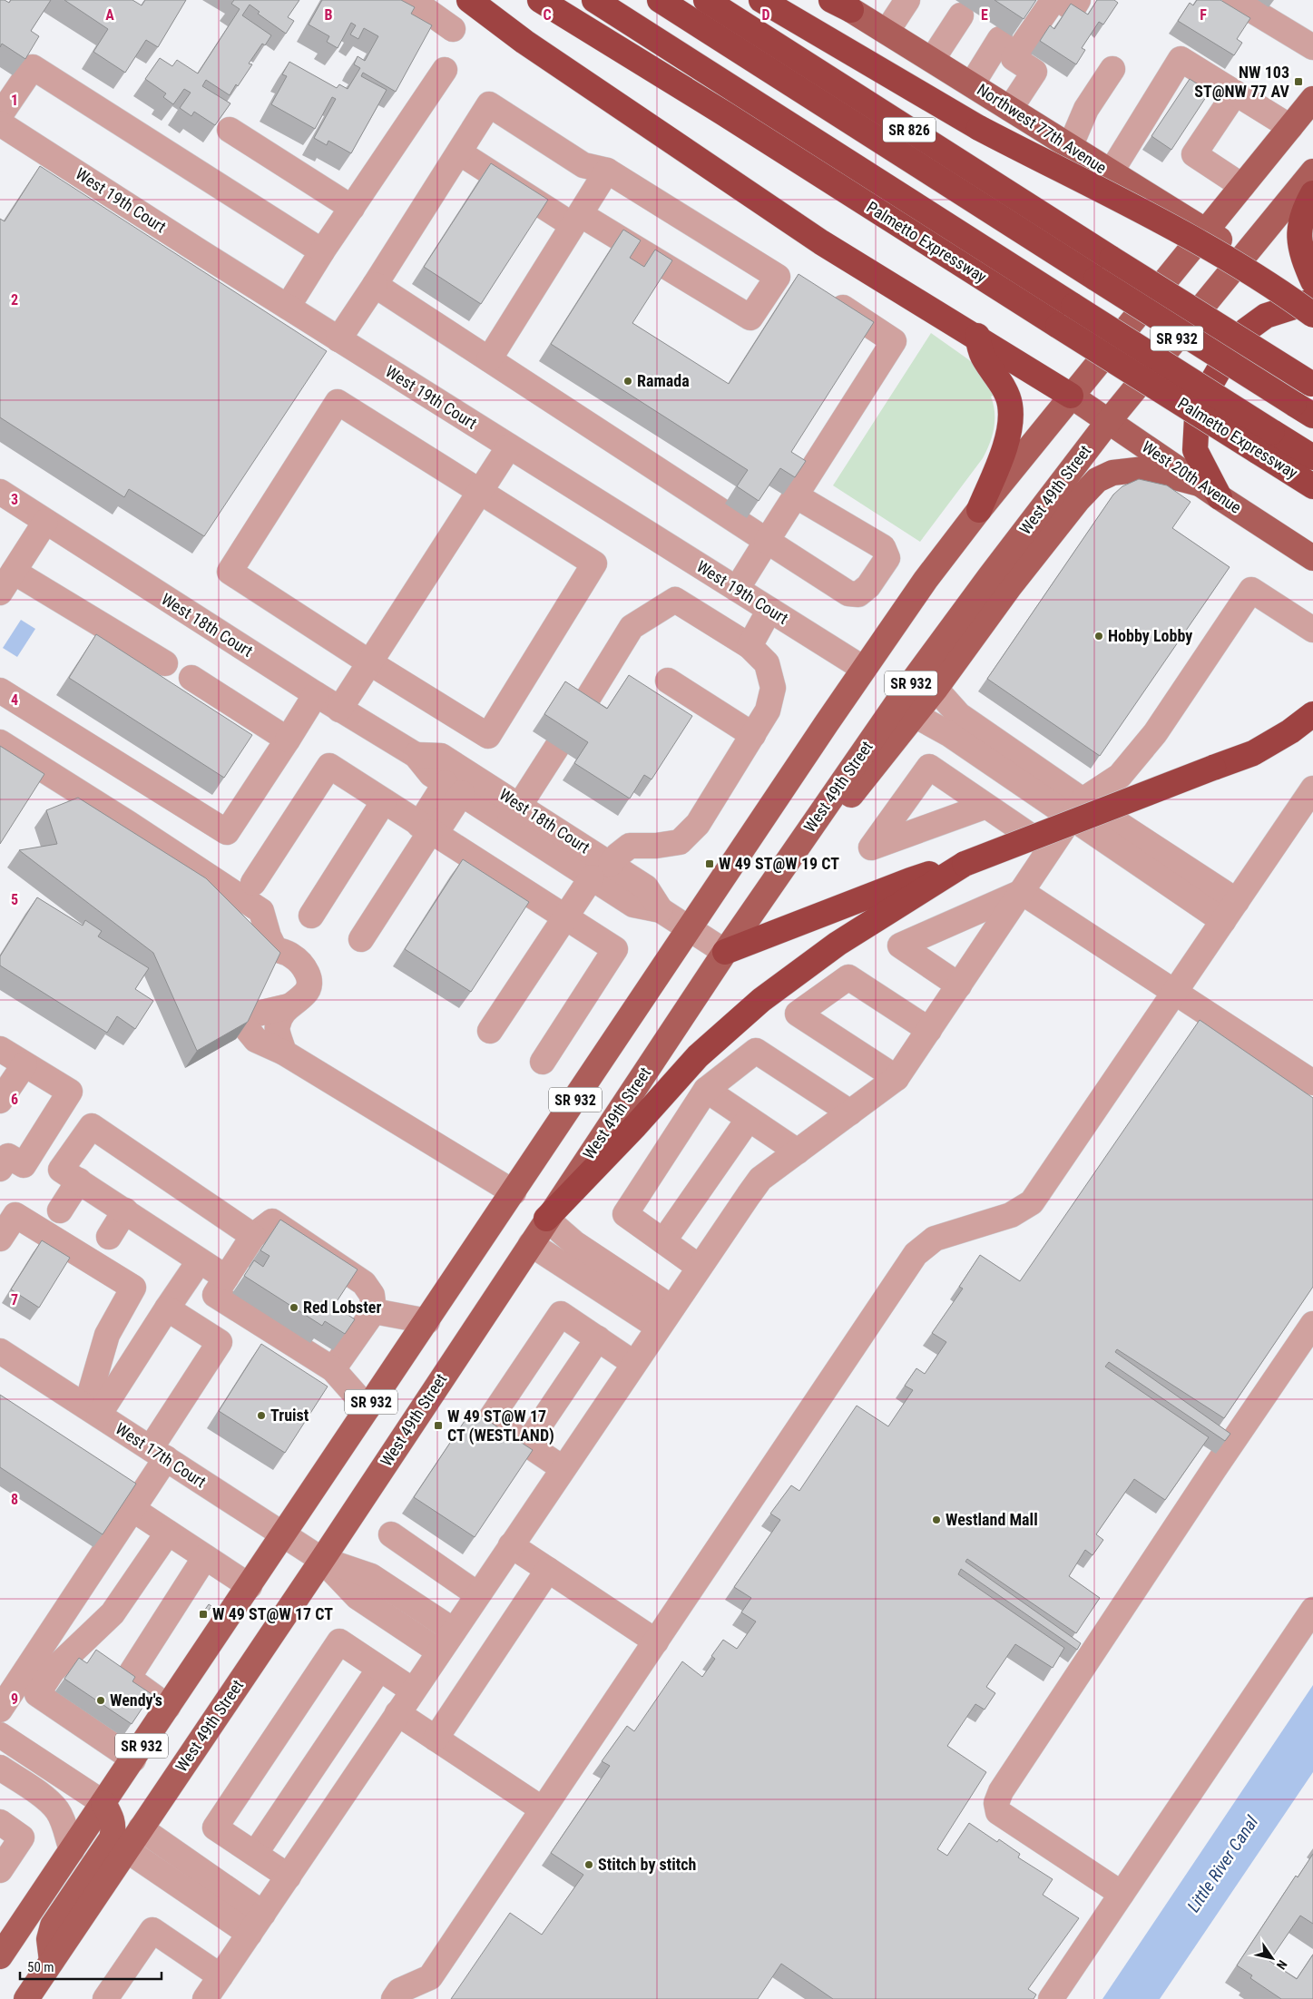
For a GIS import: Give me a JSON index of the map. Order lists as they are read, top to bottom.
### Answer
{
  "streets": {
    "highway": ["SR 826", "Palmetto Expressway"],
    "main road": [
      "Northwest 77th Avenue",
      "SR 932",
      "West 20th Avenue",
      "West 49th Street"
    ],
    "street": ["West 19th Court", "West 18th Court", "West 17th Court"]
  },
  "crossings": [
    ["Northwest 77th Avenue", "SR 932"],
    ["Northwest 77th Avenue", "West 49th Street"],
    ["West 19th Court", "SR 932"],
    ["SR 932", "West 20th Avenue"],
    ["SR 932", "West 49th Street"],
    ["SR 932", "West 18th Court"],
    ["SR 932", "West 17th Court"],
    ["West 20th Avenue", "West 49th Street"],
    ["West 49th Street", "West 18th Court"],
    ["West 49th Street", "West 17th Court"]
  ],
  "water": ["Little River Canal"],
  "places": {
    "transit": [
      "NW 103 ST@NW 77 AV",
      "W 49 ST@W 19 CT",
      "W 49 ST@W 17 CT (WESTLAND)",
      "W 49 ST@W 17 CT"
    ],
    "other": [
      "Ramada",
      "Hobby Lobby",
      "Red Lobster",
      "Truist",
      "Westland Mall",
      "Wendy's",
      "Stitch by stitch"
    ]
  },
  "scale_bar": "50 m",
  "north": "bottom right",
  "grid": {
    "columns": [
      "A",
      "B",
      "C",
      "D",
      "E",
      "F"
    ],
    "rows": [
      "1",
      "2",
      "3",
      "4",
      "5",
      "6",
      "7",
      "8",
      "9"
    ]
  }
}
